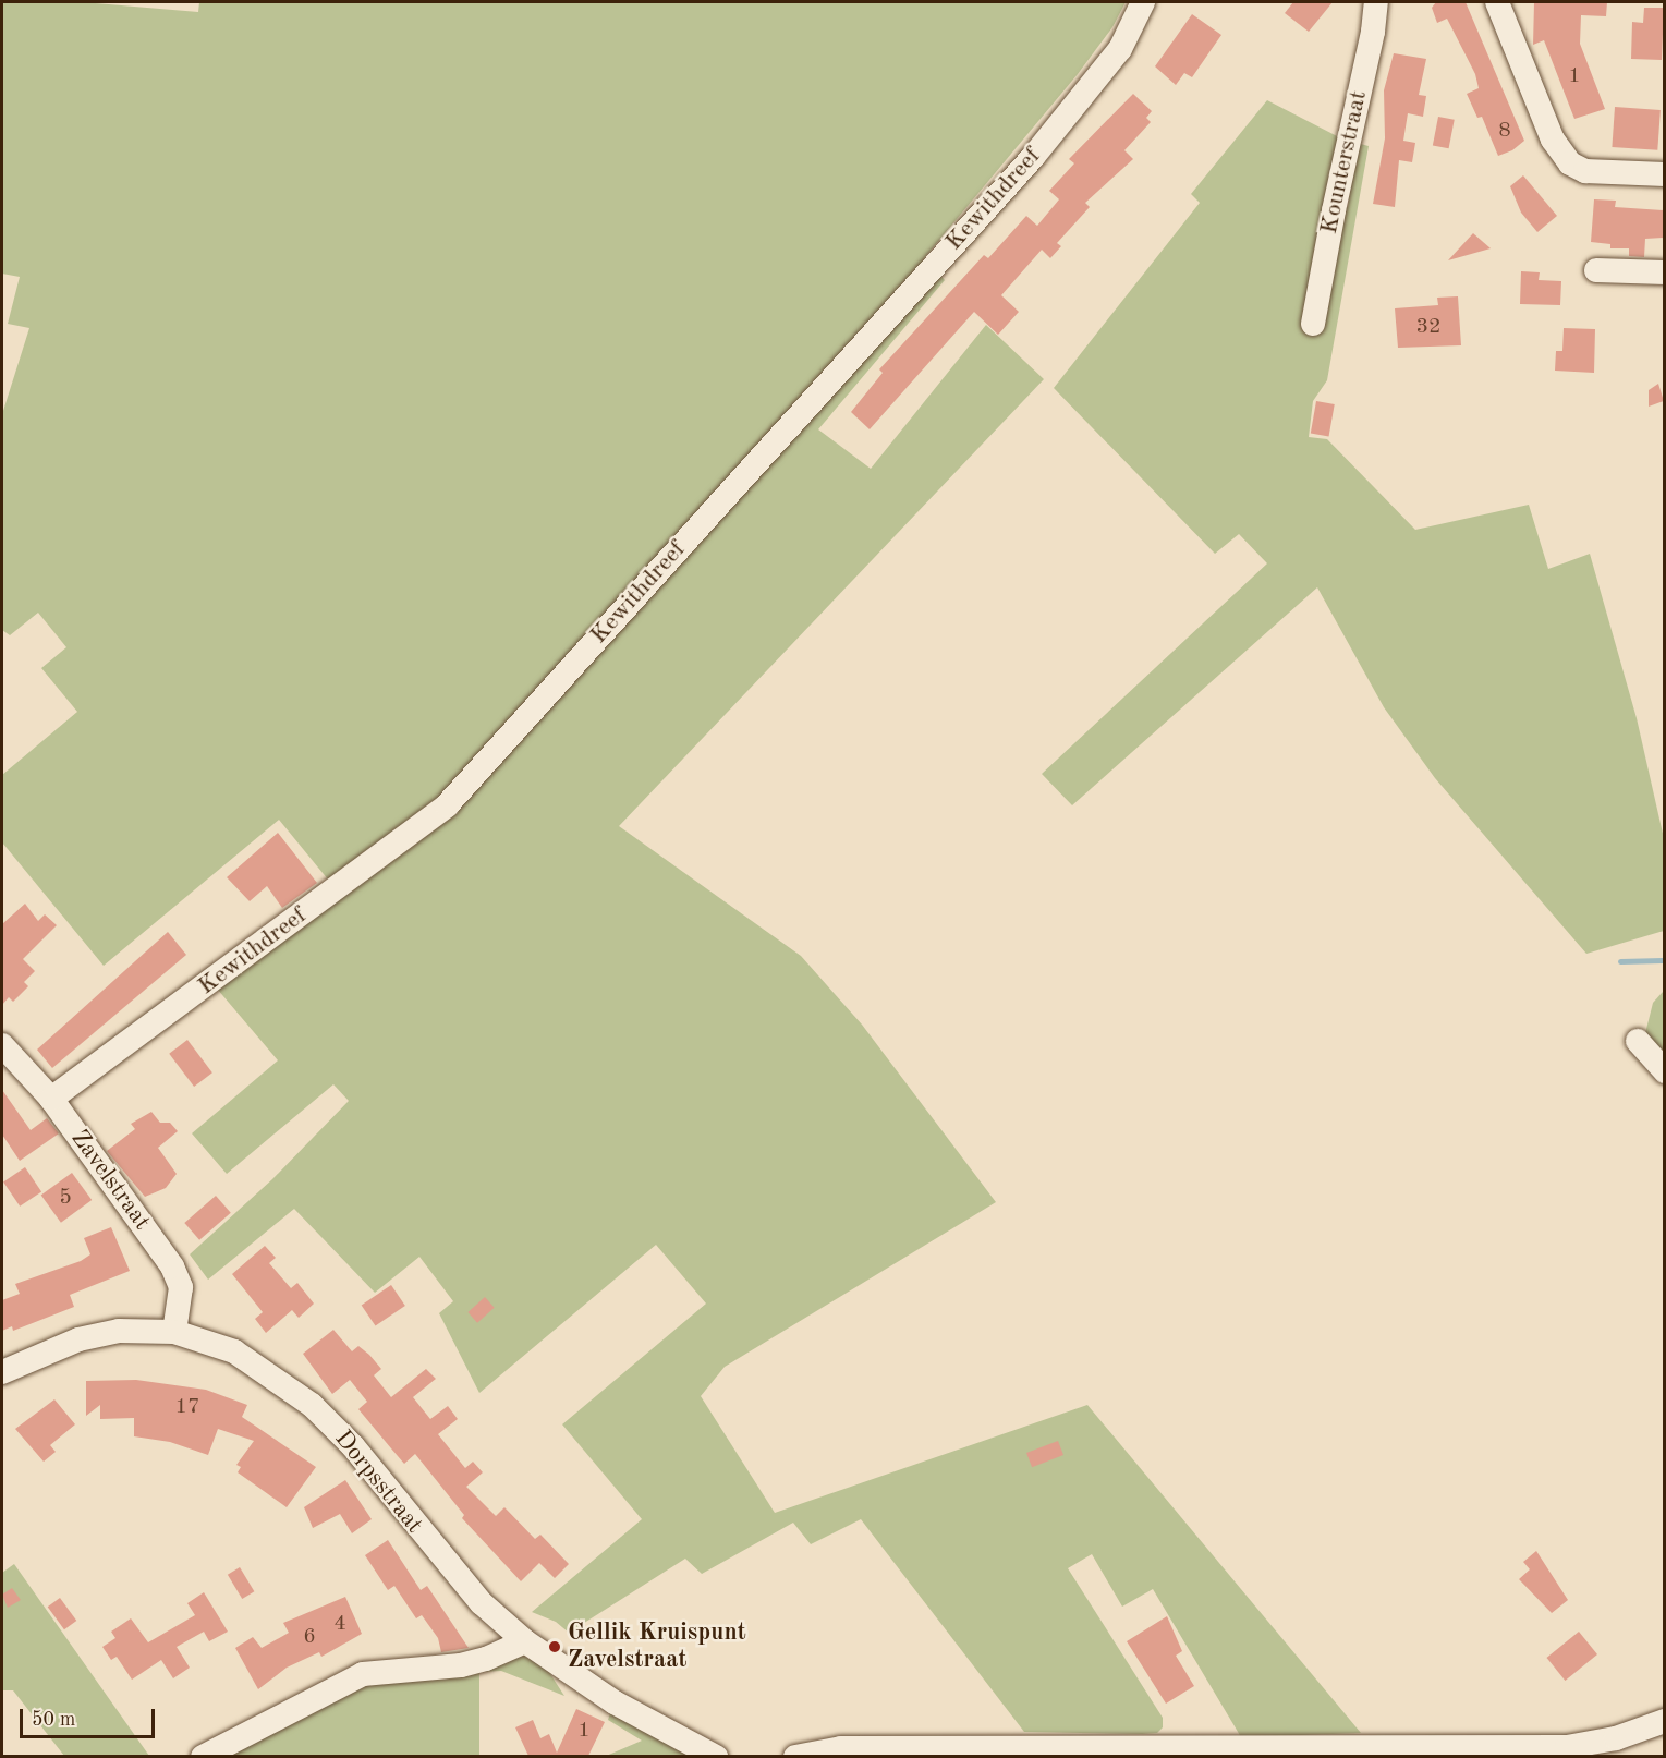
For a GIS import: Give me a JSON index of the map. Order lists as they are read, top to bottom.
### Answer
{
  "streets": {
    "street": [
      "Kounterstraat",
      "Kewithdreef",
      "Zavelstraat",
      "Dorpsstraat"
    ]
  },
  "crossings": [
    ["Kewithdreef", "Zavelstraat"],
    ["Zavelstraat", "Dorpsstraat"]
  ],
  "places": ["Gellik Kruispunt Zavelstraat"],
  "house_numbers": [
    "1",
    "8",
    "32",
    "5",
    "17",
    "4",
    "6",
    "1"
  ],
  "scale_bar": "50 m"
}
